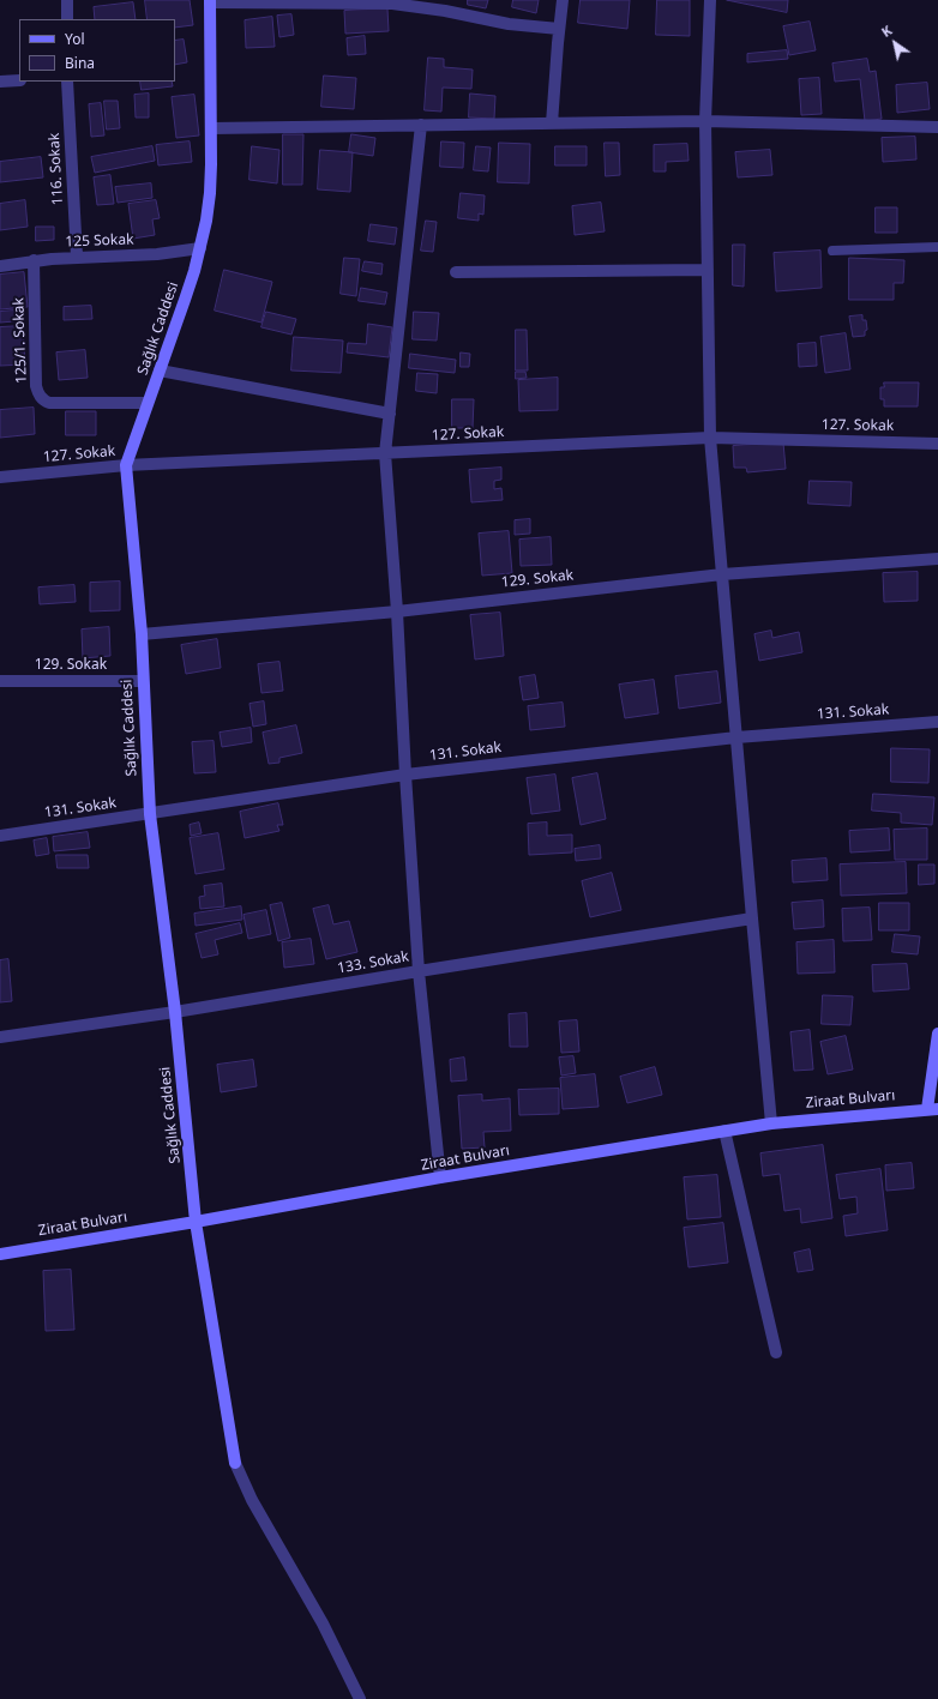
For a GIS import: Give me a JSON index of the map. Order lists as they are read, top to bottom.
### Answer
{
  "streets": {
    "street": [
      "116. Sokak",
      "125 Sokak",
      "Sağlık Caddesi",
      "125/1. Sokak",
      "127. Sokak",
      "129. Sokak",
      "131. Sokak",
      "133. Sokak",
      "Ziraat Bulvarı"
    ]
  },
  "crossings": [
    ["116. Sokak", "125 Sokak"],
    ["125 Sokak", "Sağlık Caddesi"],
    ["125 Sokak", "125/1. Sokak"],
    ["Sağlık Caddesi", "125/1. Sokak"],
    ["Sağlık Caddesi", "127. Sokak"],
    ["Sağlık Caddesi", "129. Sokak"],
    ["Sağlık Caddesi", "131. Sokak"],
    ["Sağlık Caddesi", "133. Sokak"],
    ["Sağlık Caddesi", "Ziraat Bulvarı"]
  ],
  "legend": ["Yol", "Bina"],
  "north": "top left"
}
